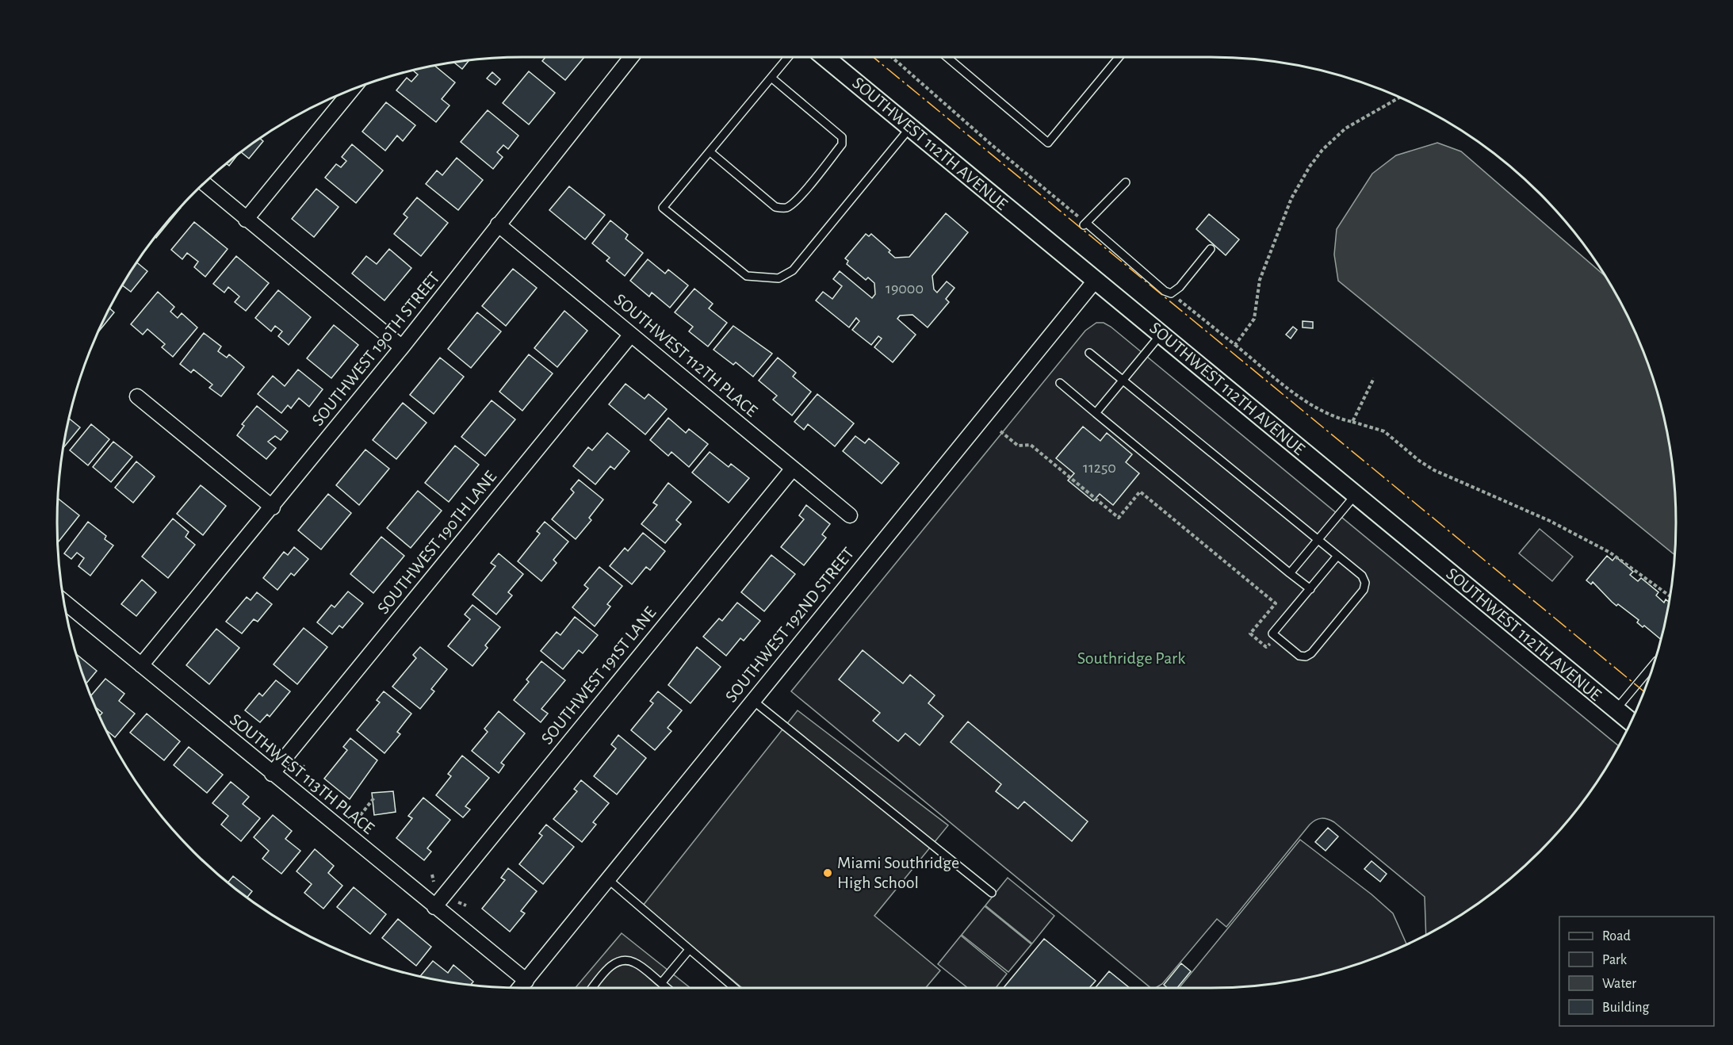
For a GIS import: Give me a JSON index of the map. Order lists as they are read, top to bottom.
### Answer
{
  "streets": {
    "street": [
      "SOUTHWEST 112TH AVENUE",
      "SOUTHWEST 190TH STREET",
      "SOUTHWEST 112TH PLACE",
      "SOUTHWEST 190TH LANE",
      "SOUTHWEST 192ND STREET",
      "SOUTHWEST 191ST LANE",
      "SOUTHWEST 113TH PLACE"
    ]
  },
  "crossings": [
    ["SOUTHWEST 112TH AVENUE", "SOUTHWEST 192ND STREET"],
    ["SOUTHWEST 190TH STREET", "SOUTHWEST 112TH PLACE"],
    ["SOUTHWEST 190TH STREET", "SOUTHWEST 113TH PLACE"],
    ["SOUTHWEST 112TH PLACE", "SOUTHWEST 190TH LANE"],
    ["SOUTHWEST 112TH PLACE", "SOUTHWEST 191ST LANE"],
    ["SOUTHWEST 190TH LANE", "SOUTHWEST 113TH PLACE"],
    ["SOUTHWEST 192ND STREET", "SOUTHWEST 113TH PLACE"],
    ["SOUTHWEST 191ST LANE", "SOUTHWEST 113TH PLACE"]
  ],
  "parks": ["Southridge Park"],
  "places": ["Miami Southridge High School"],
  "house_numbers": ["19000", "11250"],
  "legend": [
    "Road",
    "Park",
    "Water",
    "Building"
  ]
}
